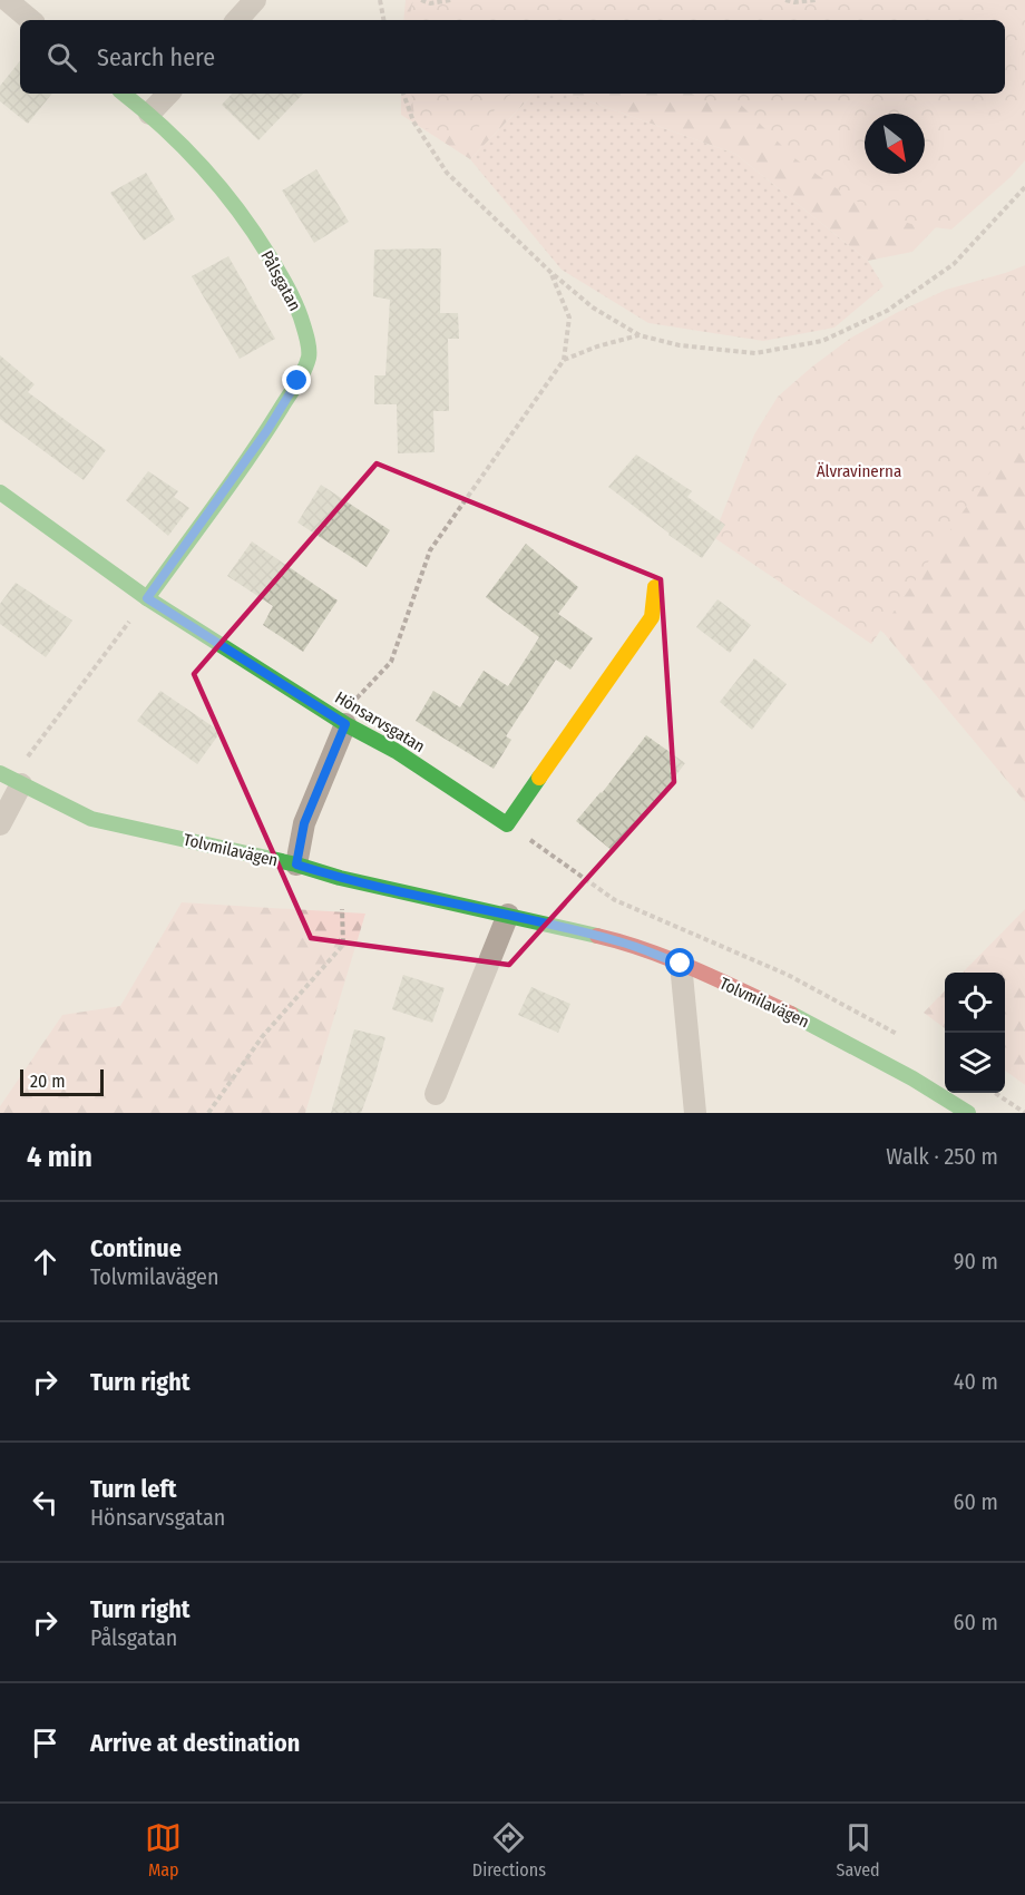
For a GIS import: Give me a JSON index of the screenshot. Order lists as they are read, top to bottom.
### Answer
{
  "streets": {
    "street": ["Pålsgatan", "Hönsarvsgatan", "Tolvmilavägen"]
  },
  "crossings": [
    ["Pålsgatan", "Hönsarvsgatan"]
  ],
  "parks": ["Älvravinerna"],
  "scale_bar": "20 m",
  "north": "bottom right",
  "page": {
    "search": "Search here",
    "scale": "20 m",
    "heading": ["4 min", "Walk · 250 m"],
    "list": [
      ["Continue", "Tolvmilavägen", "90 m"],
      ["Turn right", "40 m"],
      ["Turn left", "Hönsarvsgatan", "60 m"],
      ["Turn right", "Pålsgatan", "60 m"],
      "Arrive at destination"
    ],
    "nav": ["Map", "Directions", "Saved"]
  }
}
